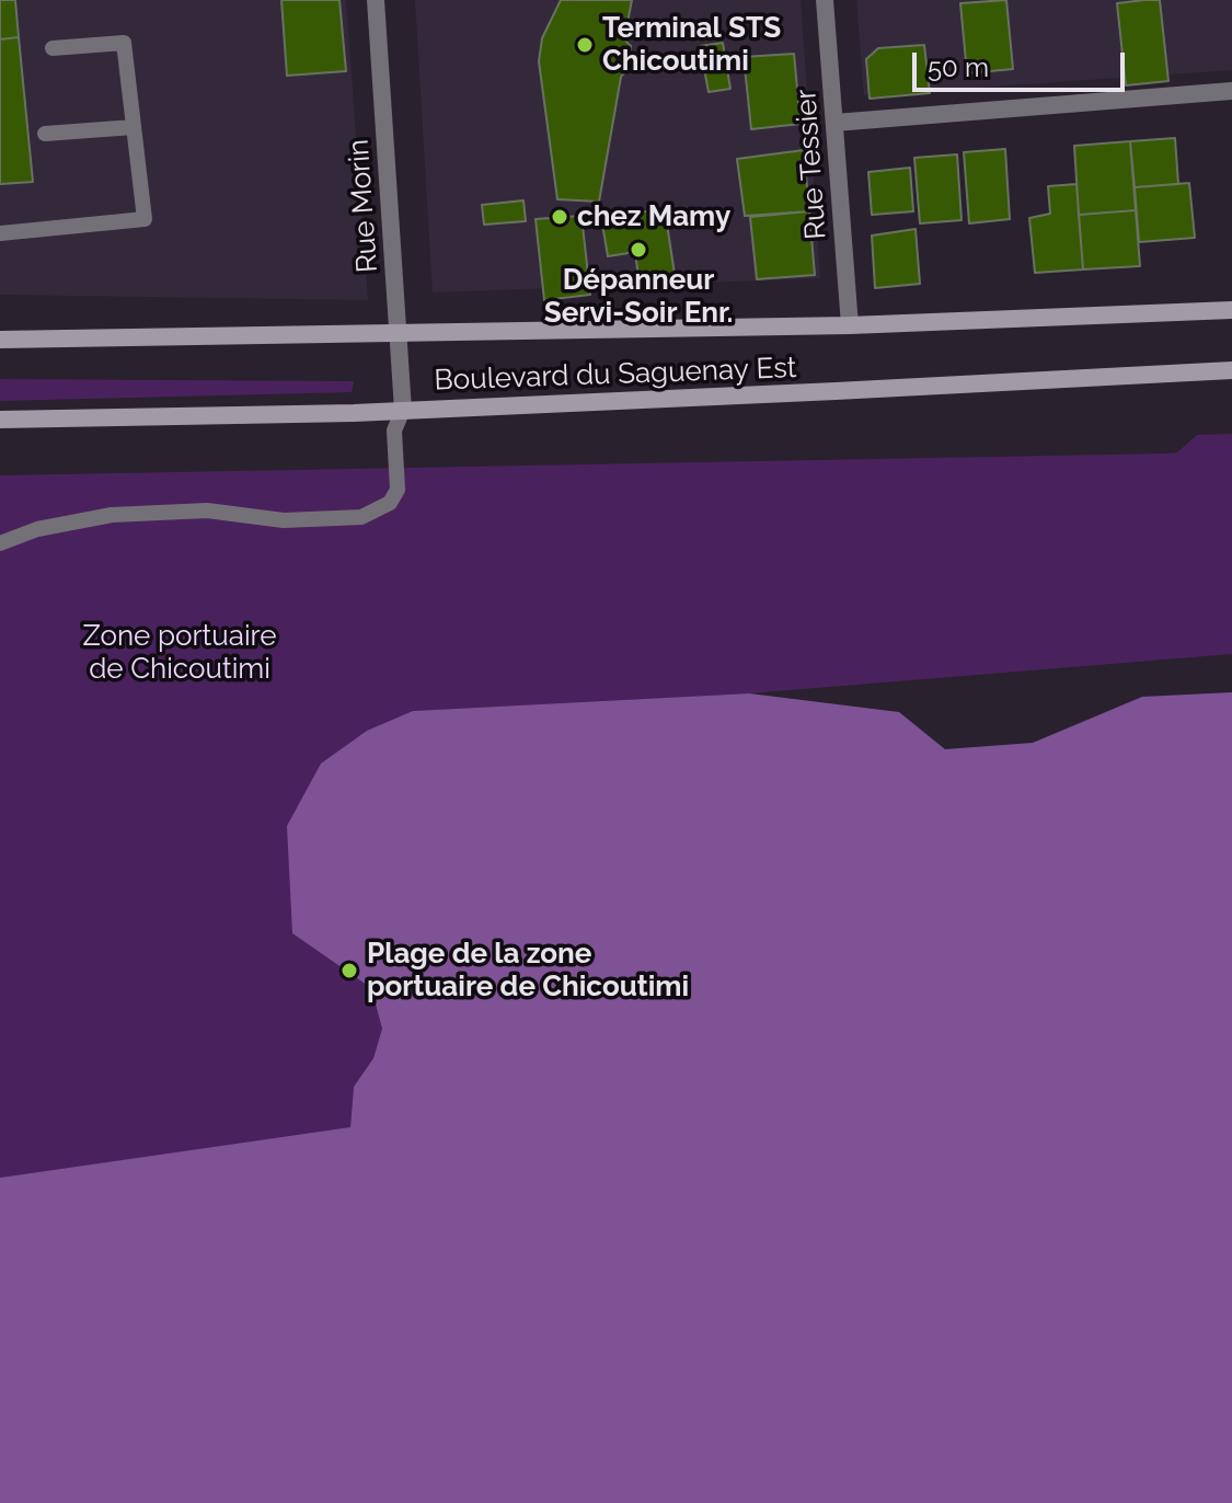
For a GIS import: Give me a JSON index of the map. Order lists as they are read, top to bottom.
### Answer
{
  "streets": {
    "main road": ["Boulevard du Saguenay Est"],
    "street": ["Rue Tessier", "Rue Morin"]
  },
  "crossings": [
    ["Rue Tessier", "Boulevard du Saguenay Est"],
    ["Rue Morin", "Boulevard du Saguenay Est"]
  ],
  "parks": ["Zone portuaire de Chicoutimi"],
  "places": [
    "Terminal STS Chicoutimi",
    "chez Mamy",
    "Dépanneur Servi-Soir Enr.",
    "Plage de la zone portuaire de Chicoutimi"
  ],
  "scale_bar": "50 m"
}
